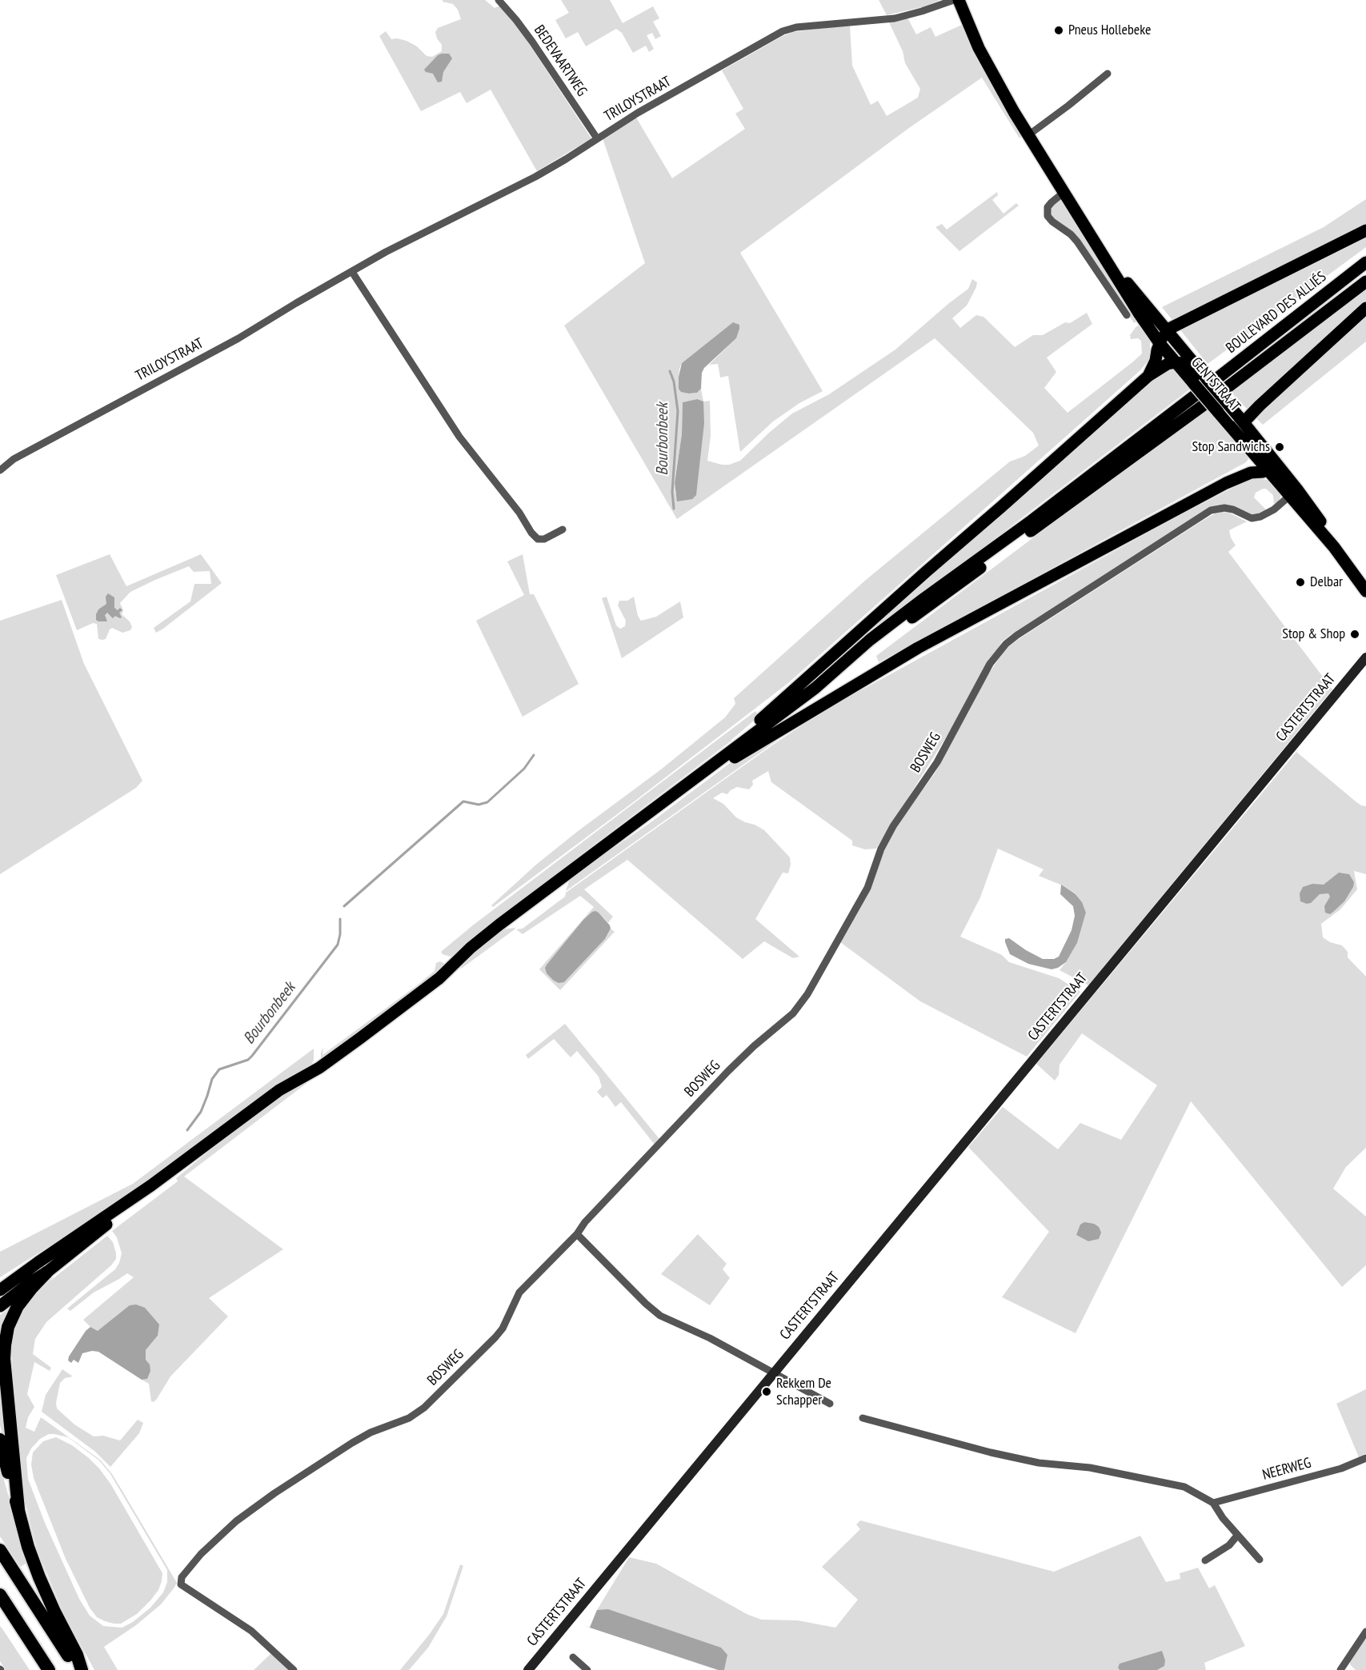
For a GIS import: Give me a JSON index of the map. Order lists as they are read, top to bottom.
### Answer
{
  "streets": {
    "main road": ["BOULEVARD DES ALLIÉS", "GENTSTRAAT", "CASTERTSTRAAT"],
    "street": [
      "BEDEVAARTWEG",
      "TRILOYSTRAAT",
      "BOSWEG",
      "NEERWEG"
    ]
  },
  "crossings": [
    ["BEDEVAARTWEG", "TRILOYSTRAAT"],
    ["GENTSTRAAT", "BOSWEG"]
  ],
  "water": ["Bourbonbeek"],
  "places": [
    "Pneus Hollebeke",
    "Stop Sandwichs",
    "Delbar",
    "Stop & Shop",
    "Rekkem De Schapper"
  ]
}
